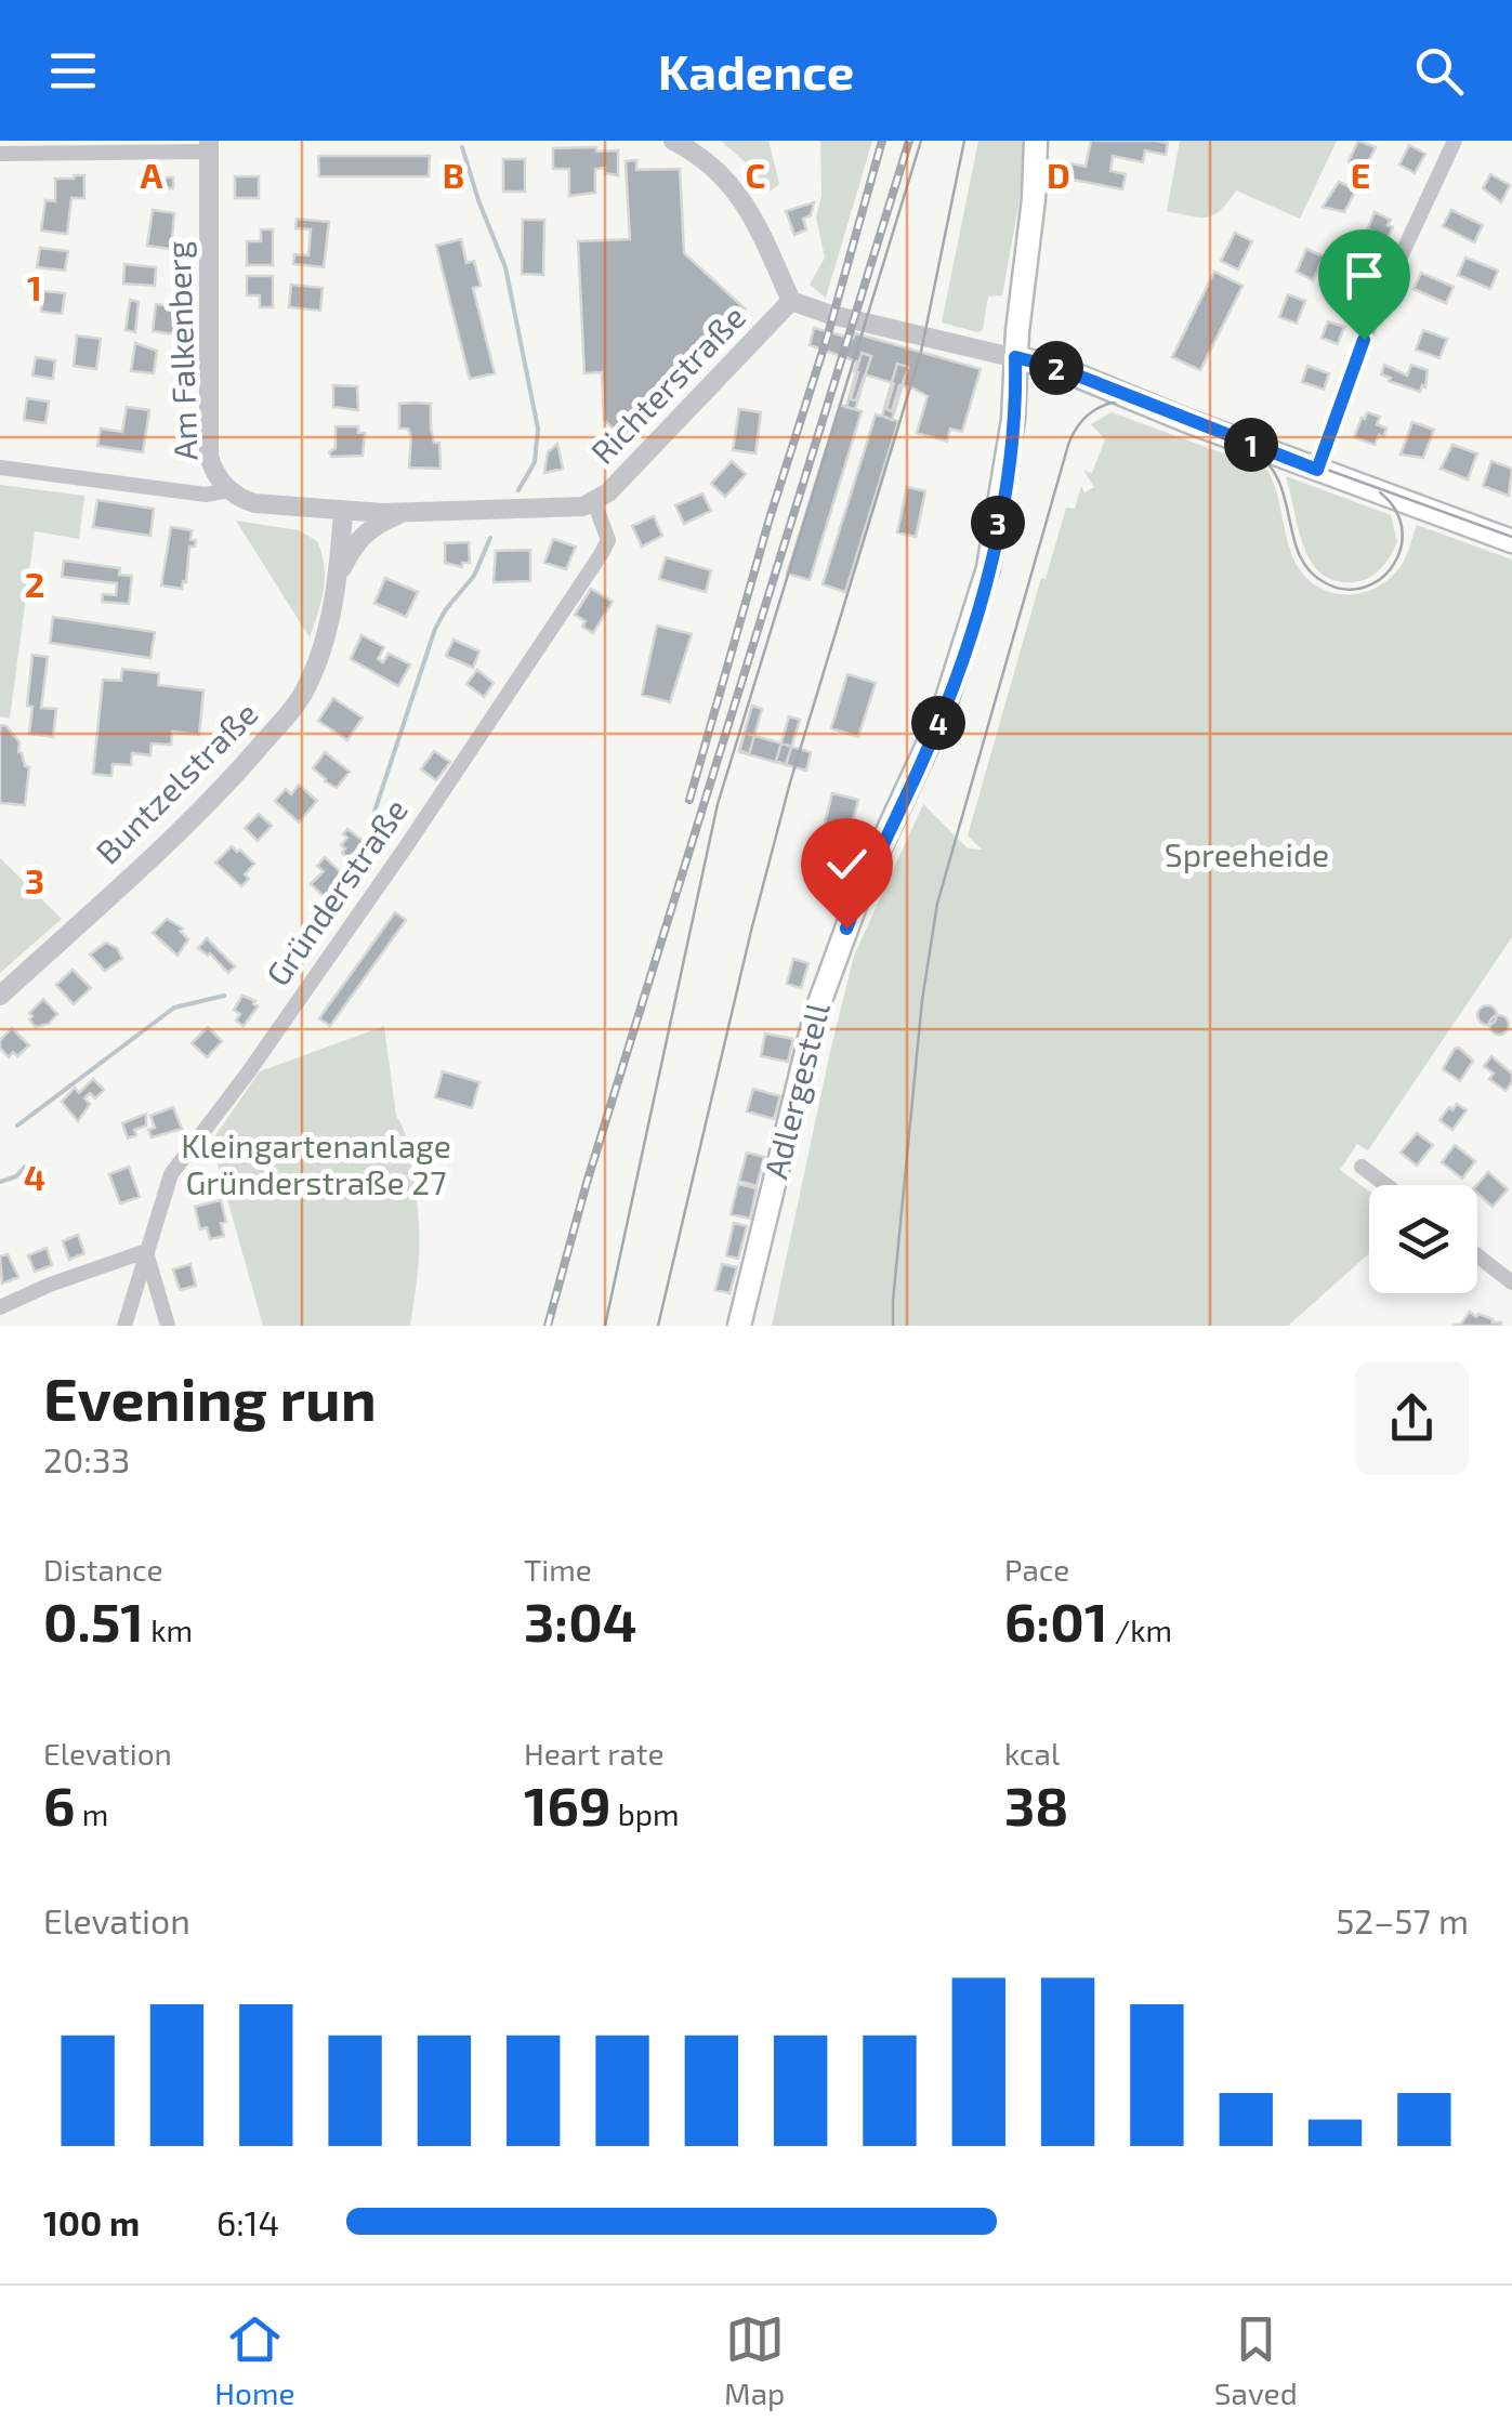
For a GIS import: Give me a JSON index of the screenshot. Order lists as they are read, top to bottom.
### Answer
{
  "streets": {
    "main road": ["Adlergestell"],
    "street": [
      "Am Falkenberg",
      "Richterstraße",
      "Buntzelstraße",
      "Gründerstraße"
    ]
  },
  "crossings": [
    ["Am Falkenberg", "Richterstraße"],
    ["Richterstraße", "Buntzelstraße"],
    ["Richterstraße", "Gründerstraße"],
    ["Richterstraße", "Adlergestell"]
  ],
  "parks": ["Spreeheide", "Kleingartenanlage Gründerstraße 27"],
  "page": {
    "header": "Kadence",
    "pins": [
      "2",
      "1",
      "3",
      "4"
    ],
    "heading": ["Evening run", "20:33"],
    "stats": [
      ["Distance", "0.51 km"],
      ["Time", "3:04"],
      ["Pace", "6:01 /km"],
      ["Elevation", "6 m"],
      ["Heart rate", "169 bpm"],
      ["kcal", "38"]
    ],
    "chart": ["Elevation", "52–57 m"],
    "list": [
      {
        "name": "100 m",
        "note": "6:14"
      }
    ],
    "tabs": ["Home", "Map", "Saved"]
  },
  "grid": {
    "columns": [
      "A",
      "B",
      "C",
      "D",
      "E"
    ],
    "rows": [
      "1",
      "2",
      "3",
      "4"
    ]
  }
}
